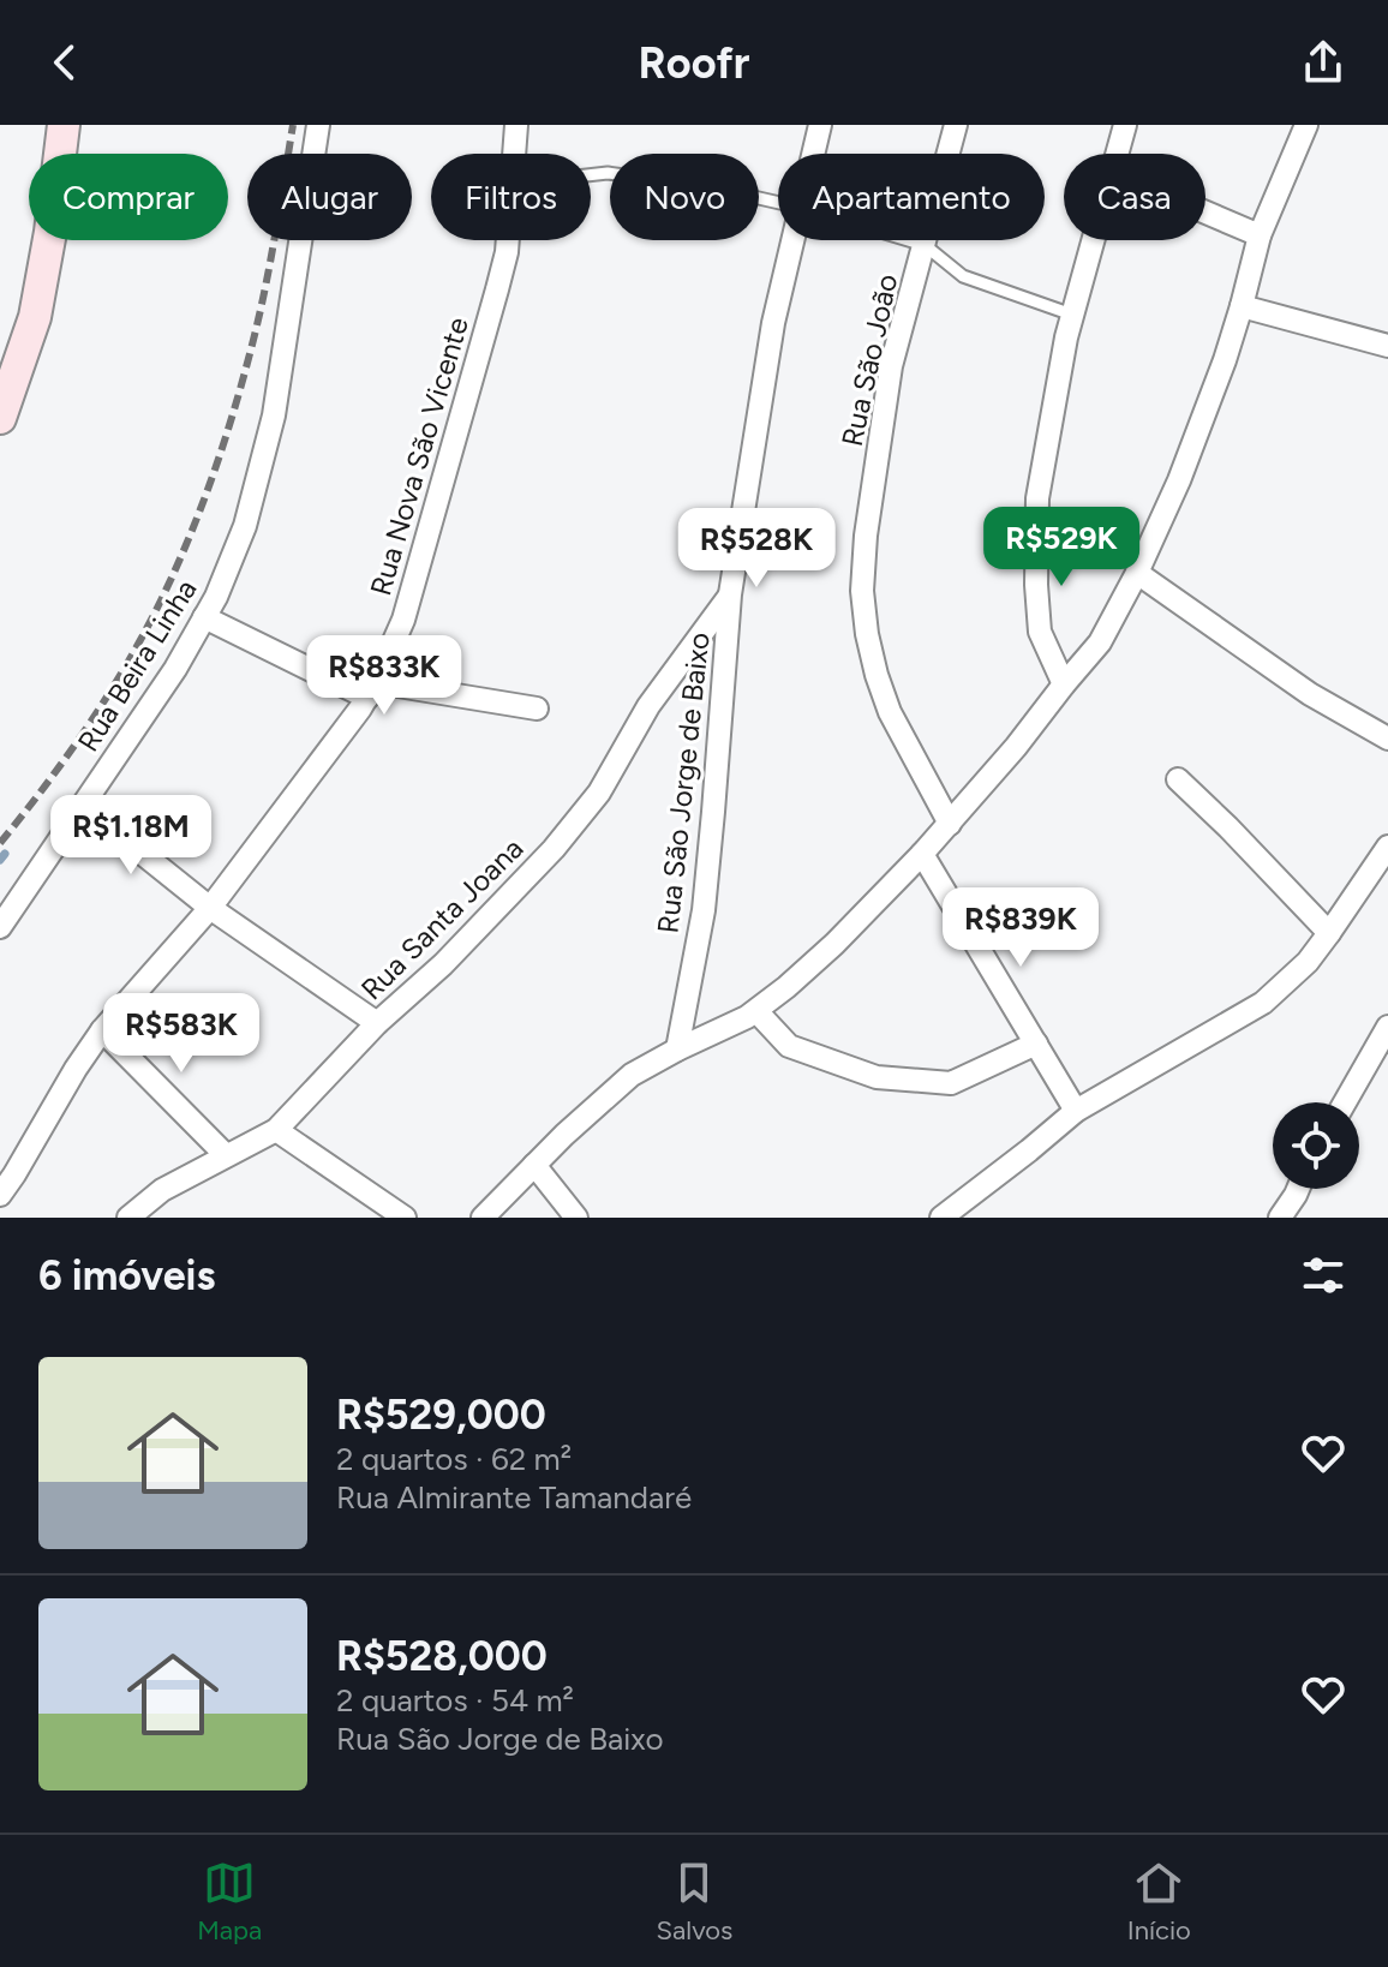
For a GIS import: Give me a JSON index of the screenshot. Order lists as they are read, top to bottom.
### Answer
{
  "streets": {
    "street": [
      "Rua São João",
      "Rua Nova São Vicente",
      "Rua Beira Linha",
      "Rua São Jorge de Baixo",
      "Rua Santa Joana"
    ]
  },
  "crossings": [
    ["Rua São Jorge de Baixo", "Rua Santa Joana"]
  ],
  "page": {
    "header": "Roofr",
    "chip": [
      "Comprar",
      "Alugar",
      "Filtros",
      "Novo",
      "Apartamento",
      "Casa"
    ],
    "price": [
      "R$529K",
      "R$528K",
      "R$833K",
      "R$1.18M",
      "R$839K",
      "R$583K"
    ],
    "heading": "6 imóveis",
    "list": [
      {
        "name": "R$529,000",
        "note": "2 quartos · 62 m² · Rua Almirante Tamandaré"
      },
      {
        "name": "R$528,000",
        "note": "2 quartos · 54 m² · Rua São Jorge de Baixo"
      }
    ],
    "tabs": ["Mapa", "Salvos", "Início"]
  }
}
